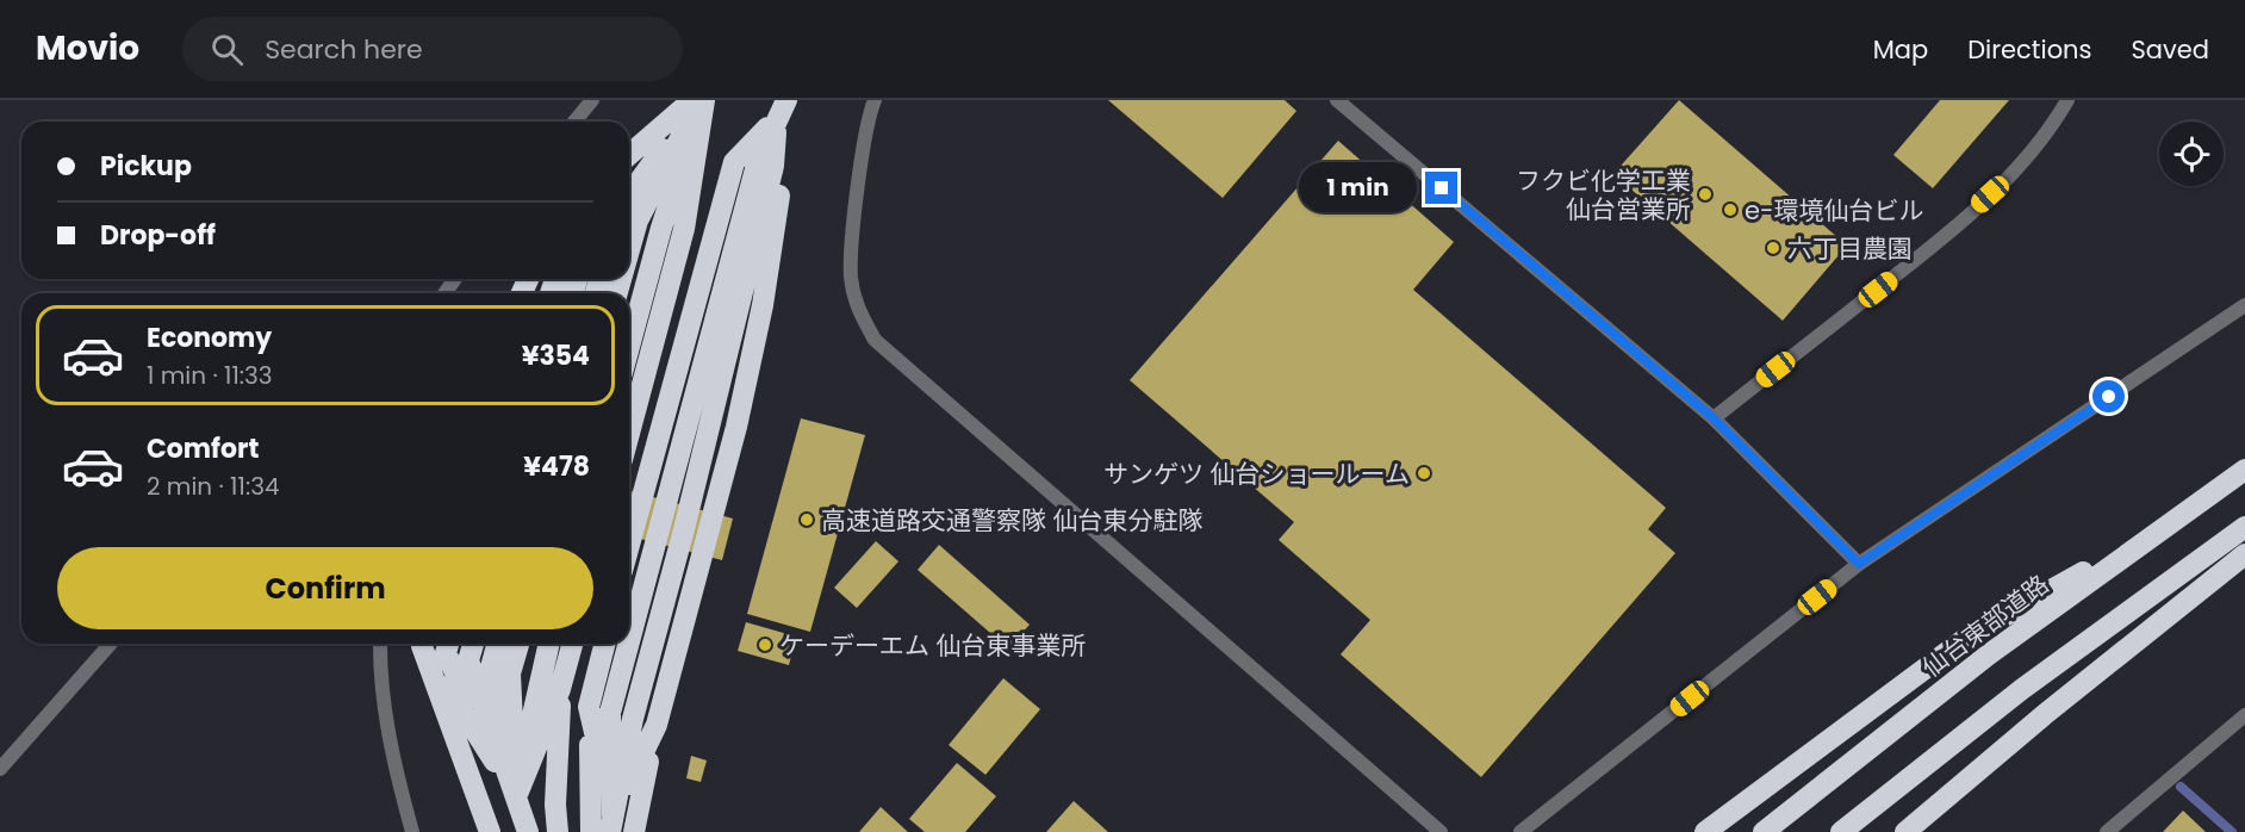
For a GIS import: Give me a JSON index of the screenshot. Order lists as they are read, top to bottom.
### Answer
{
  "streets": {
    "highway": ["仙台東部道路"]
  },
  "places": [
    "フクビ化学工業 仙台営業所",
    "e-環境仙台ビル",
    "六丁目農園",
    "サンゲツ 仙台ショールーム",
    "高速道路交通警察隊 仙台東分駐隊",
    "ケーデーエム 仙台東事業所"
  ],
  "page": {
    "header": "Movio",
    "search": "Search here",
    "nav": ["Map", "Directions", "Saved"],
    "banner": ["Pickup", "Drop-off"],
    "bubble": "1 min",
    "list": [
      {
        "name": "Economy",
        "note": "1 min · 11:33",
        "value": "¥354"
      },
      {
        "name": "Comfort",
        "note": "2 min · 11:34",
        "value": "¥478"
      }
    ],
    "buttons": "Confirm"
  }
}
